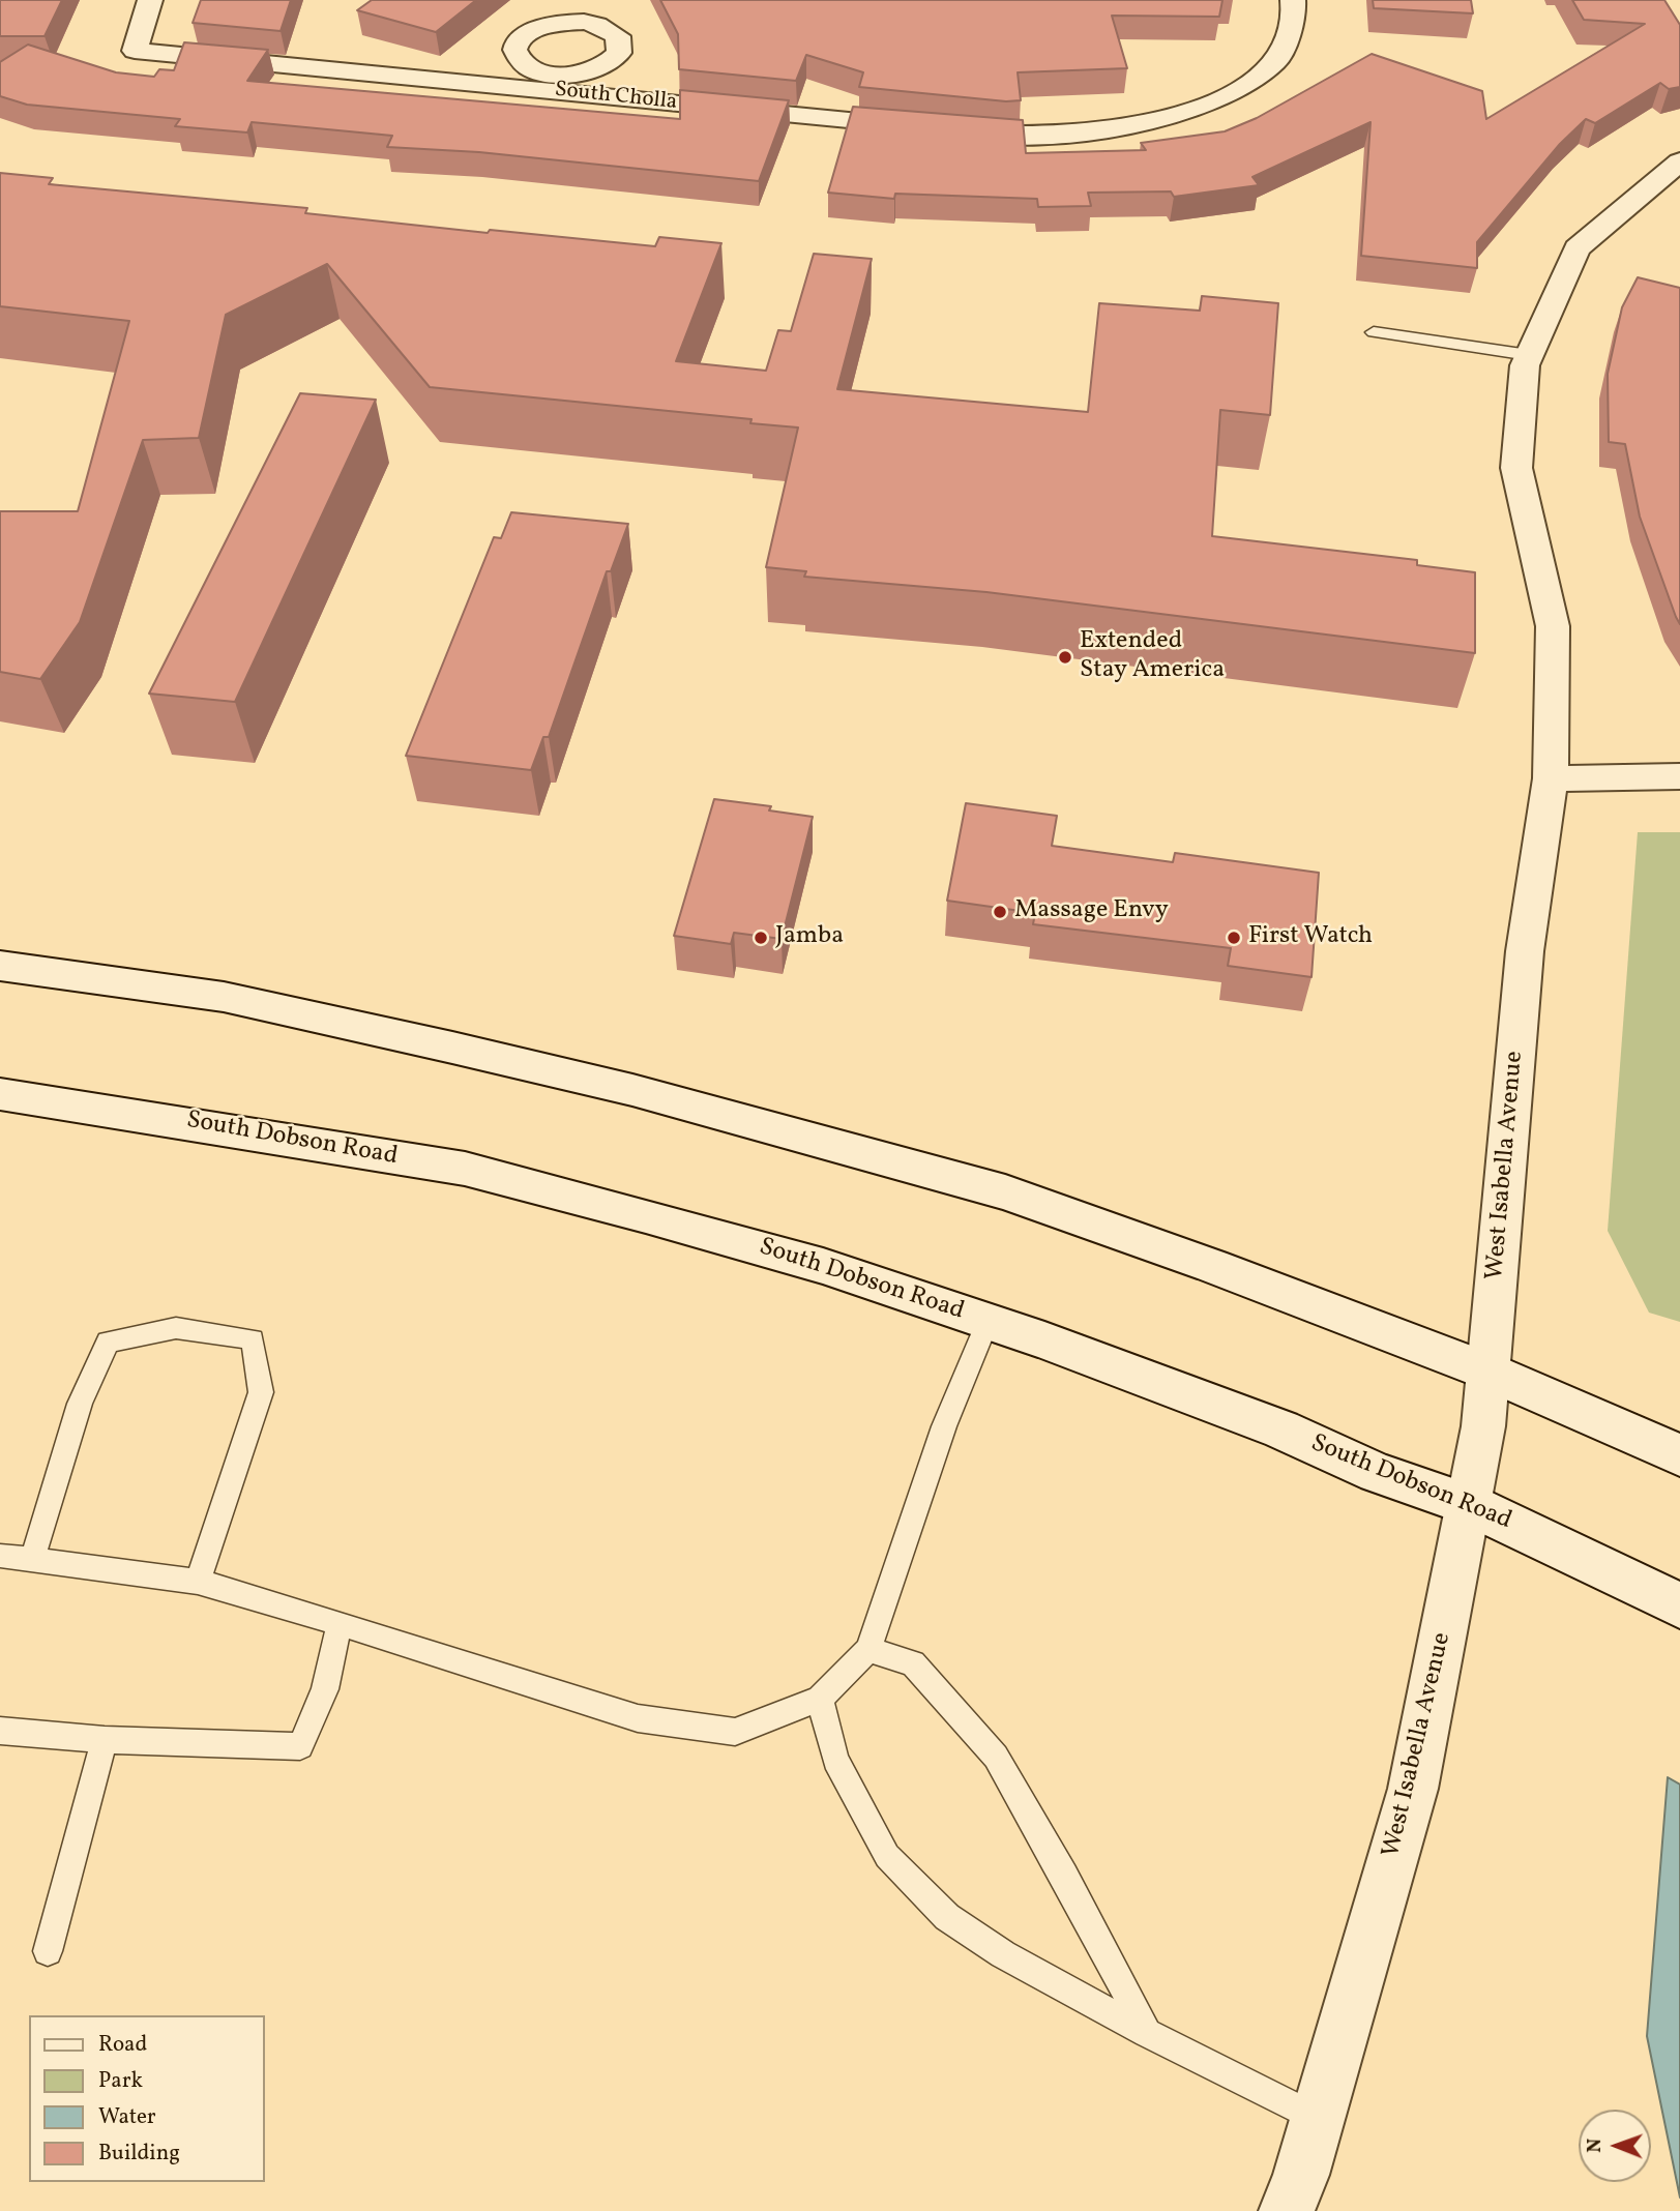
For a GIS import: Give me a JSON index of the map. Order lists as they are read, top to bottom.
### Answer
{
  "streets": {
    "street": ["South Cholla", "South Dobson Road", "West Isabella Avenue"]
  },
  "crossings": [
    ["South Dobson Road", "West Isabella Avenue"]
  ],
  "places": [
    "Extended Stay America",
    "Massage Envy",
    "Jamba",
    "First Watch"
  ],
  "legend": [
    "Road",
    "Park",
    "Water",
    "Building"
  ],
  "north": "left"
}
